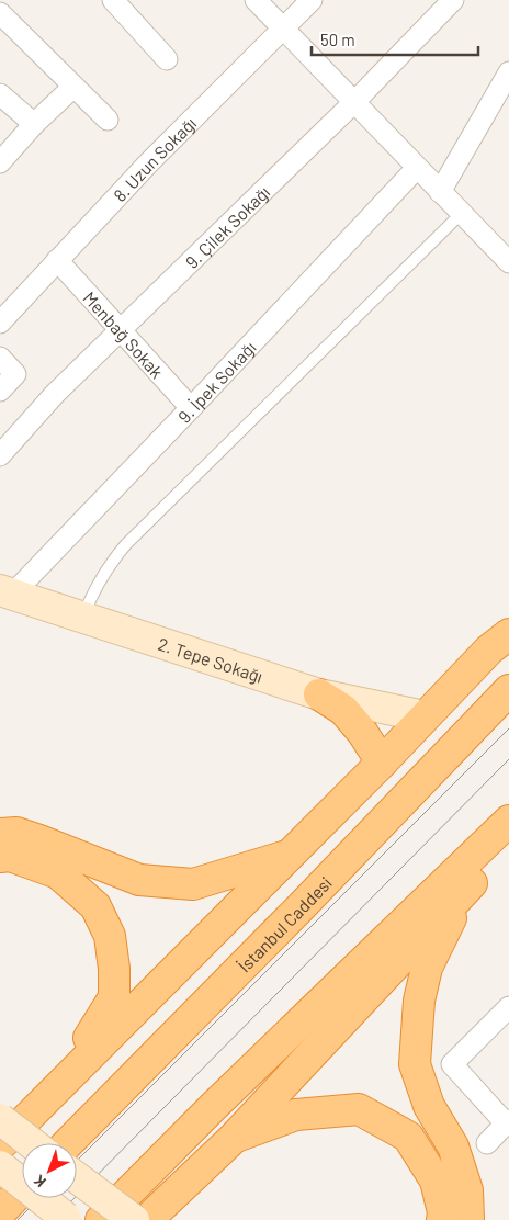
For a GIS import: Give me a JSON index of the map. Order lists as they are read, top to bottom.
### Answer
{
  "streets": {
    "highway": ["İstanbul Caddesi"],
    "main road": ["2. Tepe Sokağı"],
    "street": [
      "8. Uzun Sokağı",
      "9. Çilek Sokağı",
      "Menbağ Sokak",
      "9. İpek Sokağı"
    ]
  },
  "crossings": [
    ["8. Uzun Sokağı", "Menbağ Sokak"],
    ["9. Çilek Sokağı", "Menbağ Sokak"],
    ["Menbağ Sokak", "9. İpek Sokağı"],
    ["9. İpek Sokağı", "2. Tepe Sokağı"]
  ],
  "scale_bar": "50 m",
  "north": "bottom left"
}
